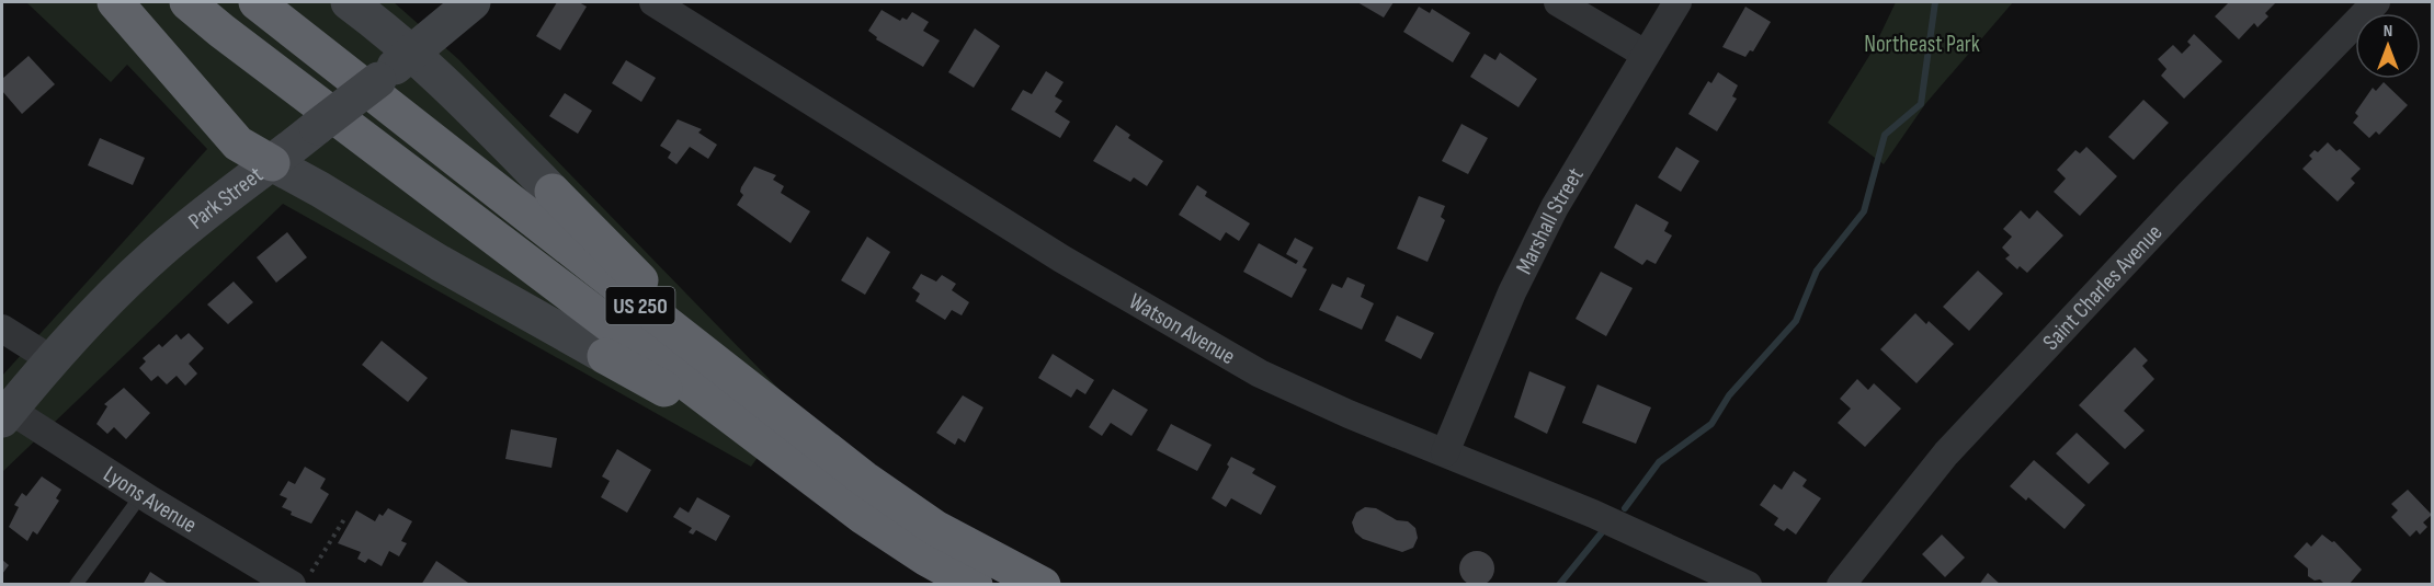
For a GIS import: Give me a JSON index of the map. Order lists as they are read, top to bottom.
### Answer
{
  "streets": {
    "highway": ["US 250"],
    "street": [
      "Park Street",
      "Marshall Street",
      "Saint Charles Avenue",
      "Watson Avenue",
      "Lyons Avenue"
    ]
  },
  "crossings": [
    ["Park Street", "Lyons Avenue"],
    ["Marshall Street", "Watson Avenue"]
  ],
  "parks": ["Northeast Park"],
  "north": "top"
}
